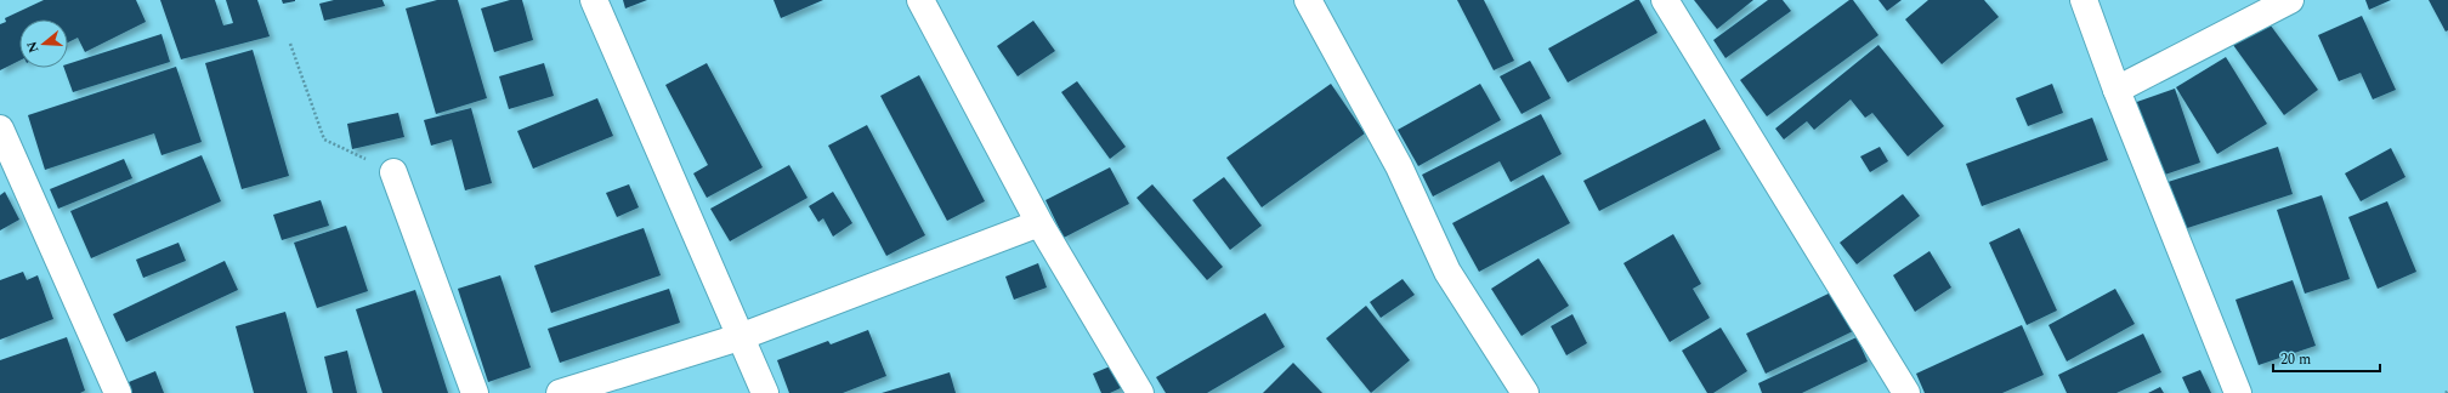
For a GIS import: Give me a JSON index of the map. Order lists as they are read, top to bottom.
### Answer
{
  "scale_bar": "20 m",
  "north": "left"
}
